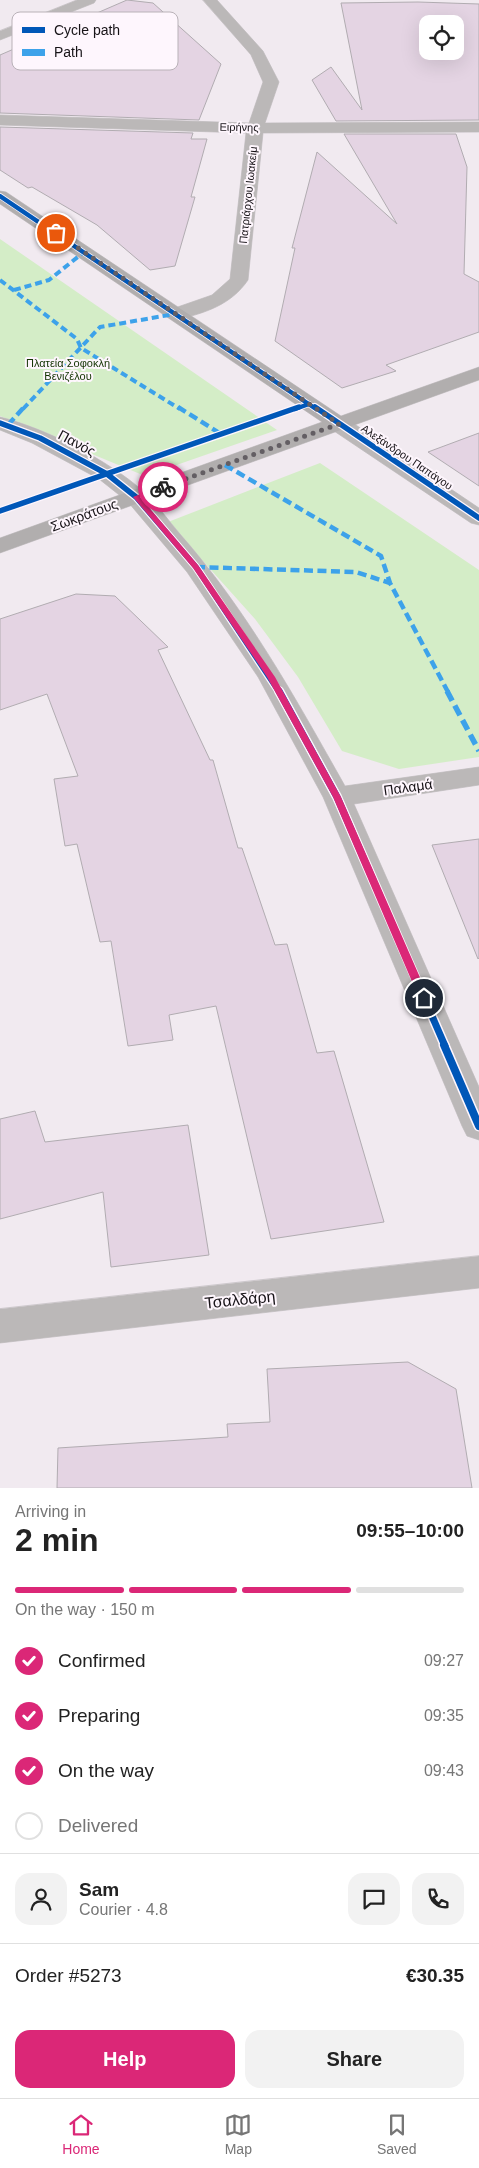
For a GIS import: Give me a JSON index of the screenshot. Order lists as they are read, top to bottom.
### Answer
{
  "streets": {
    "street": [
      "Ειρήνης",
      "Πατριάρχου Ιωακείμ",
      "Πανός",
      "Αλεξάνδρου Παπάγου",
      "Σωκράτους",
      "Παλαμά",
      "Τσαλδάρη"
    ]
  },
  "crossings": [
    ["Ειρήνης", "Πατριάρχου Ιωακείμ"],
    ["Πατριάρχου Ιωακείμ", "Αλεξάνδρου Παπάγου"],
    ["Πανός", "Σωκράτους"],
    ["Πανός", "Παλαμά"],
    ["Αλεξάνδρου Παπάγου", "Σωκράτους"]
  ],
  "parks": ["Πλατεία Σοφοκλή Βενιζέλου"],
  "legend": ["Cycle path", "Path"],
  "page": {
    "heading": ["2 min", "Arriving in", "09:55–10:00"],
    "panel": [
      "Sam",
      "Courier · 4.8",
      "Order #5273",
      "€30.35"
    ],
    "bar": "On the way · 150 m",
    "list": [
      ["Confirmed", "09:27"],
      ["Preparing", "09:35"],
      ["On the way", "09:43"],
      "Delivered"
    ],
    "buttons": ["Help", "Share"],
    "tabs": ["Home", "Map", "Saved"]
  }
}
